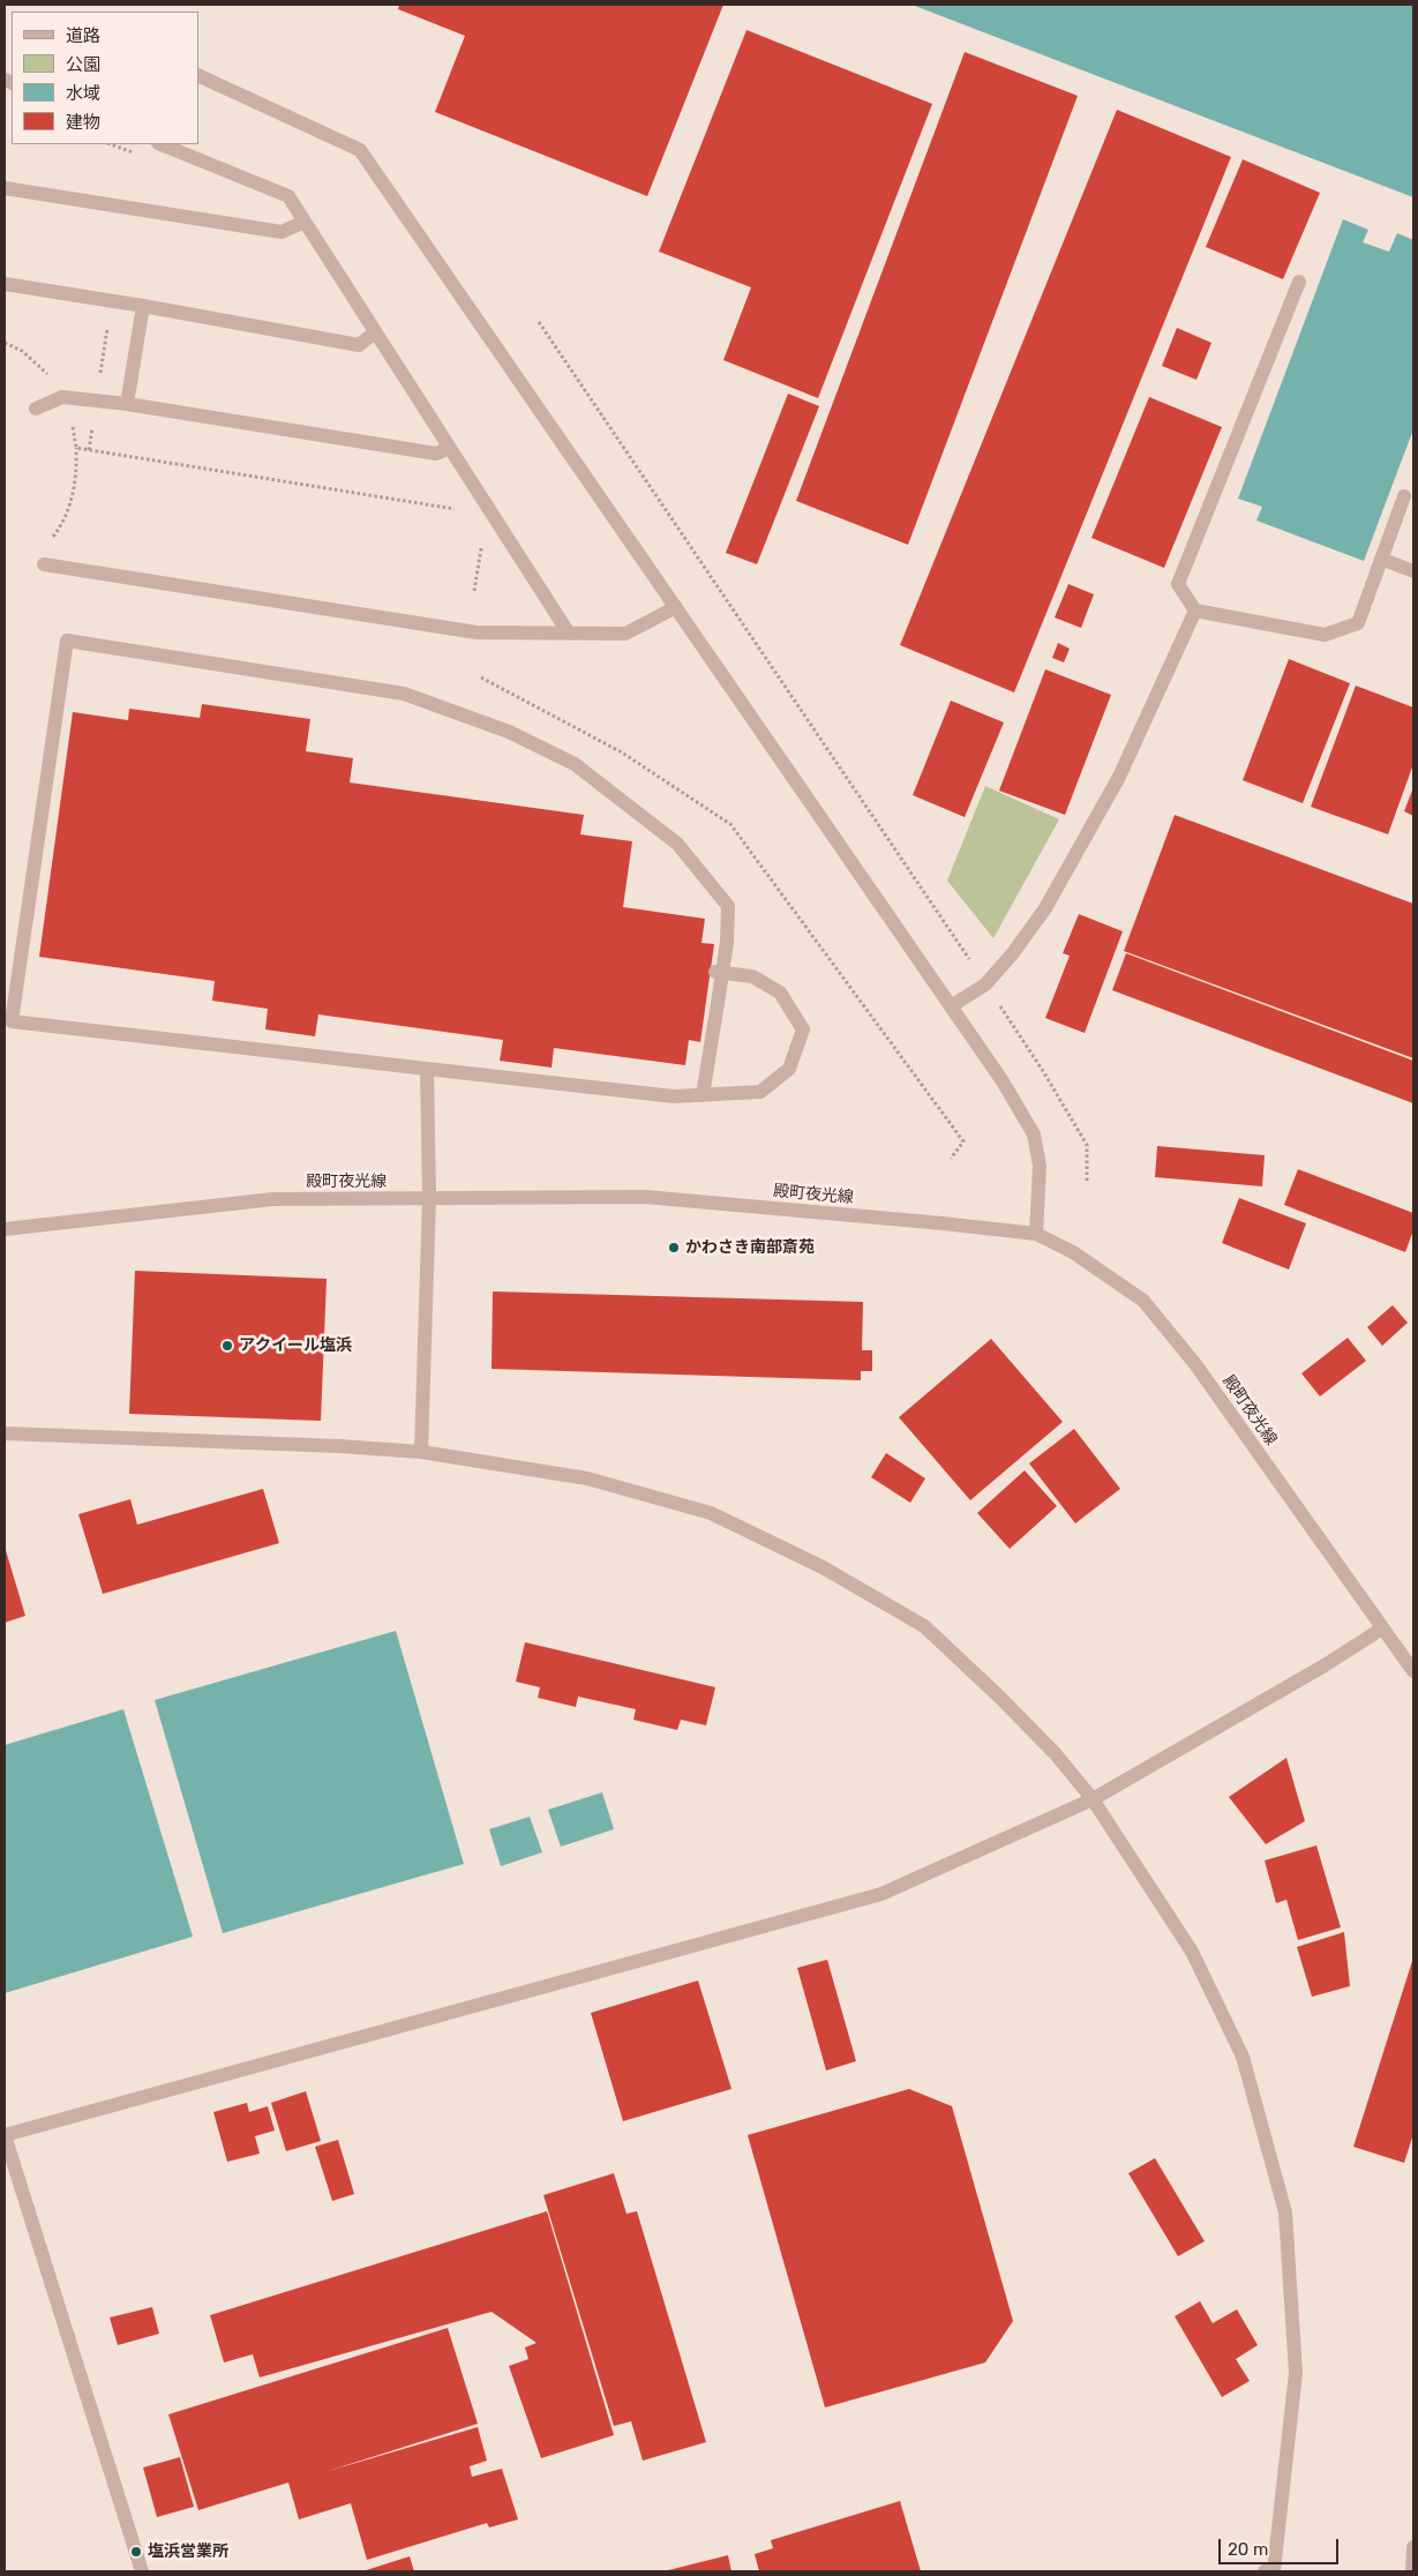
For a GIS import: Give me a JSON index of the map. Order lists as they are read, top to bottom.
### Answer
{
  "streets": {
    "street": ["殿町夜光線"]
  },
  "places": ["かわさき南部斎苑", "アクイール塩浜", "塩浜営業所"],
  "legend": [
    "道路",
    "公園",
    "水域",
    "建物"
  ],
  "scale_bar": "20 m"
}
